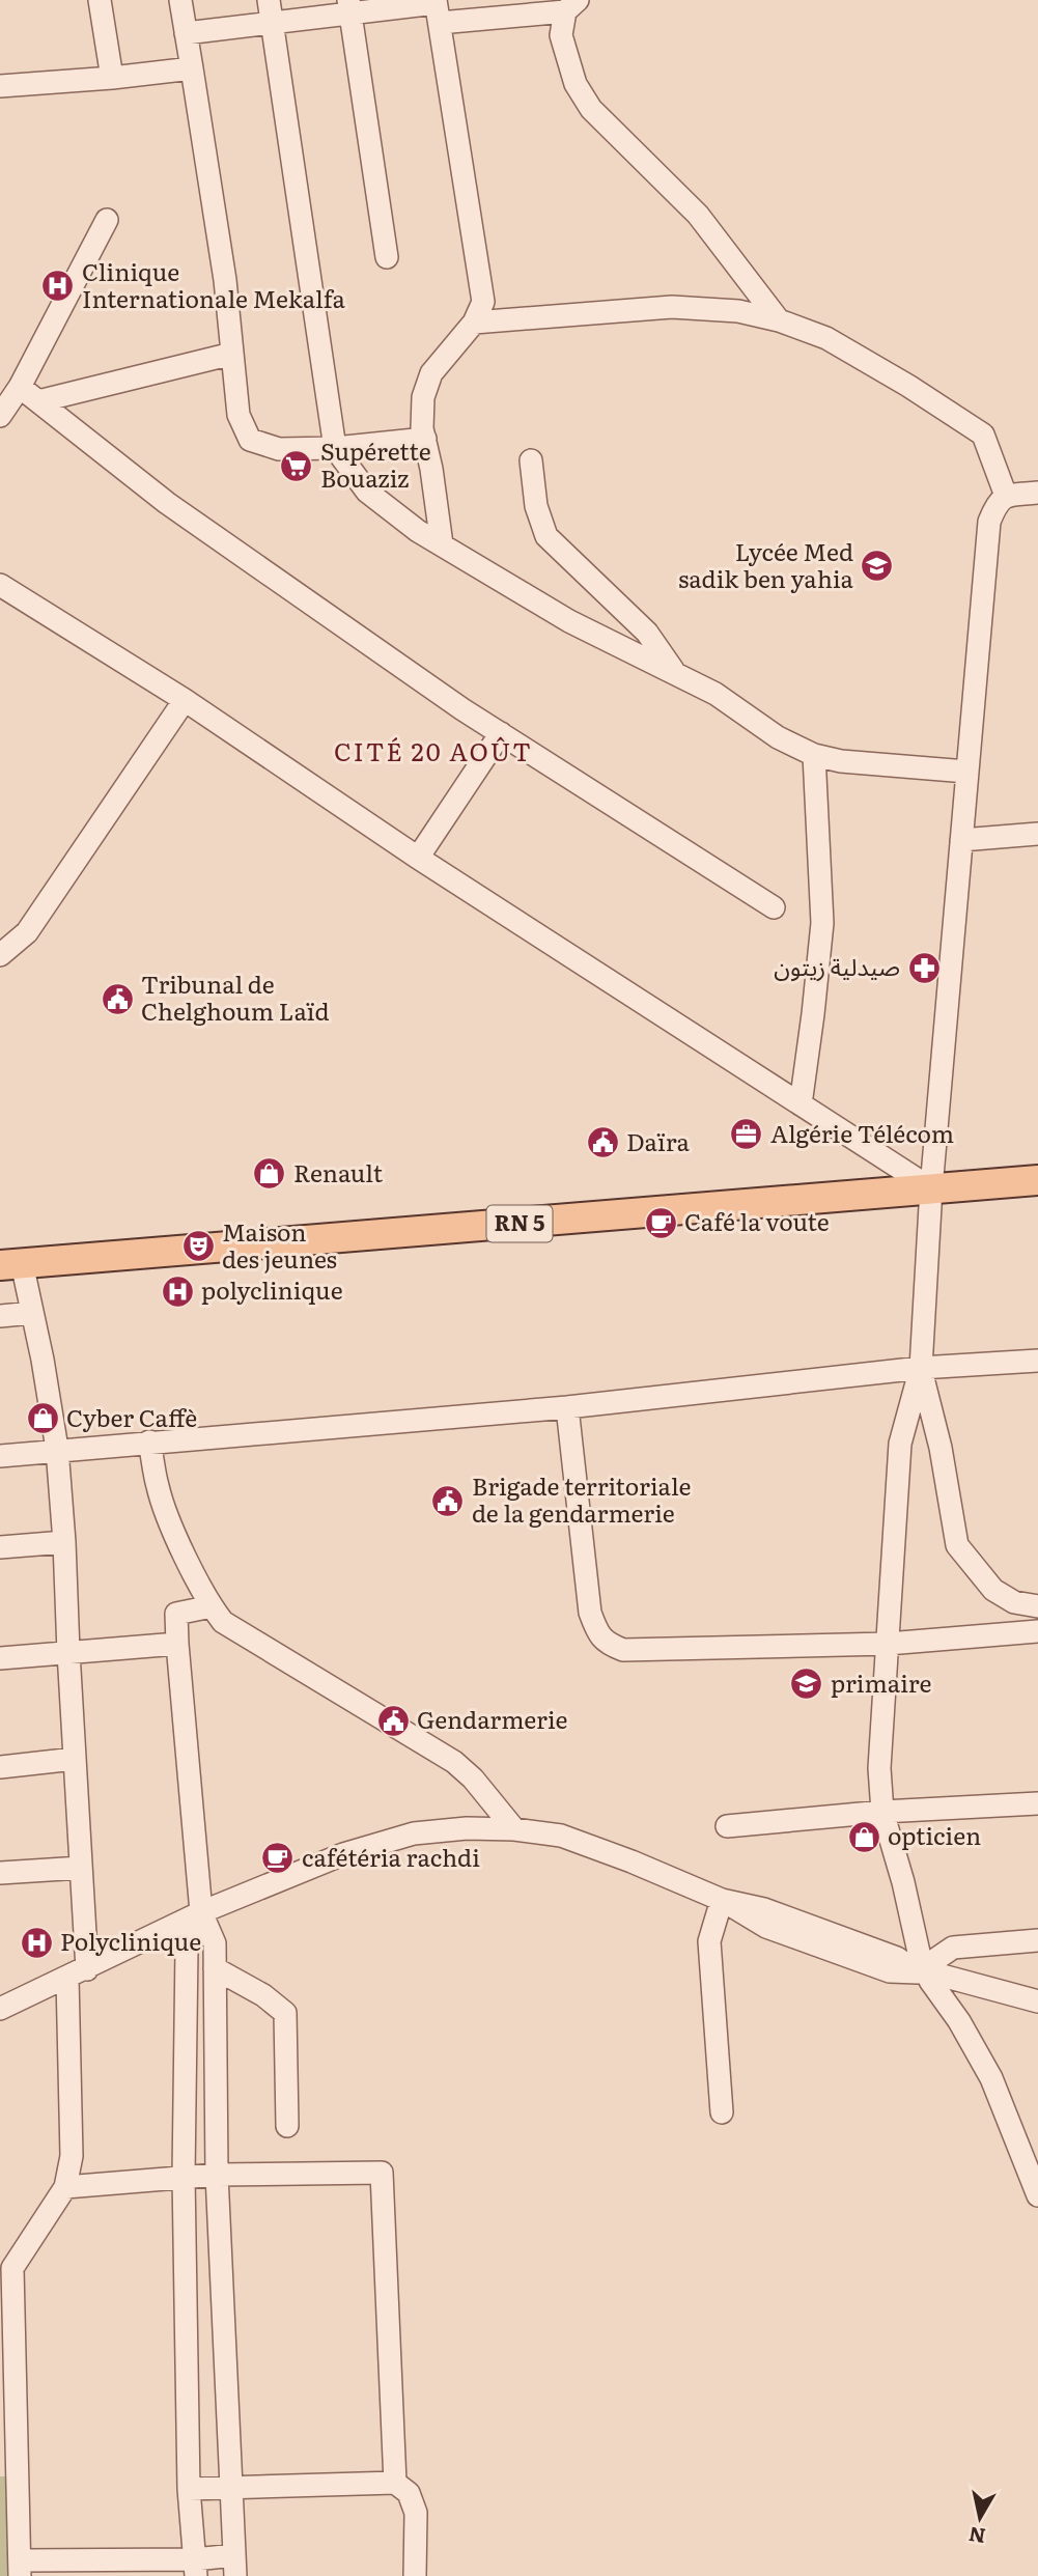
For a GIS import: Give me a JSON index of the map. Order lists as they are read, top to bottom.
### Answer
{
  "streets": {
    "main road": ["RN 5"]
  },
  "districts": ["CITÉ 20 AOÛT"],
  "places": {
    "hospital": ["Clinique Internationale Mekalfa", "polyclinique", "Polyclinique"],
    "supermarket": ["Supérette Bouaziz"],
    "school or university": ["Lycée Med sadik ben yahia", "primaire"],
    "pharmacy": ["صيدلية زيتون"],
    "public building": [
      "Tribunal de Chelghoum Laïd",
      "Daïra",
      "Brigade territoriale de la gendarmerie",
      "Gendarmerie"
    ],
    "office": ["Algérie Télécom"],
    "shop": ["Renault", "Cyber Caffè", "opticien"],
    "cafe": ["Café la voute", "cafétéria rachdi"],
    "theatre": ["Maison des jeunes"]
  },
  "north": "bottom"
}
